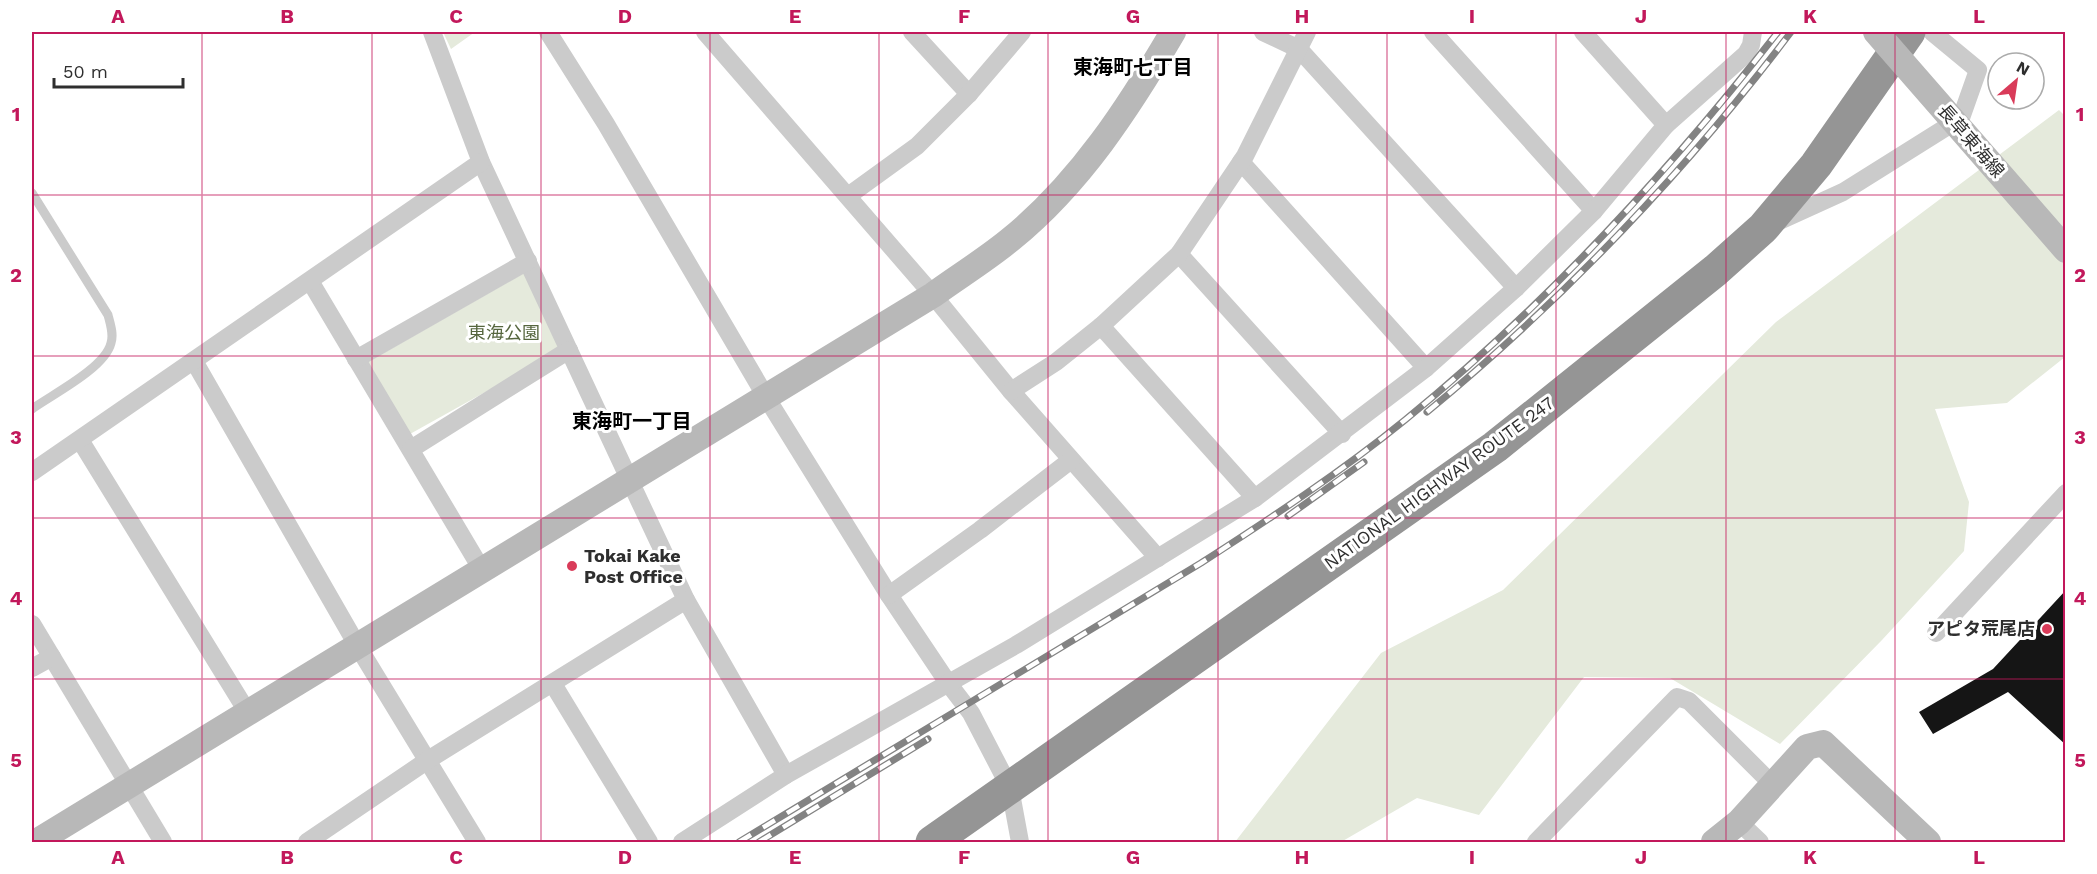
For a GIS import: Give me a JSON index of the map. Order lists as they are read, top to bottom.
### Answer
{
  "streets": {
    "highway": ["NATIONAL HIGHWAY ROUTE 247"],
    "street": ["長草東海線"]
  },
  "districts": ["東海町七丁目", "東海町一丁目"],
  "parks": ["東海公園"],
  "places": ["Tokai Kake Post Office", "アピタ荒尾店"],
  "scale_bar": "50 m",
  "north": "top right",
  "grid": {
    "columns": [
      "A",
      "B",
      "C",
      "D",
      "E",
      "F",
      "G",
      "H",
      "I",
      "J",
      "K",
      "L"
    ],
    "rows": [
      "1",
      "2",
      "3",
      "4",
      "5"
    ]
  }
}
